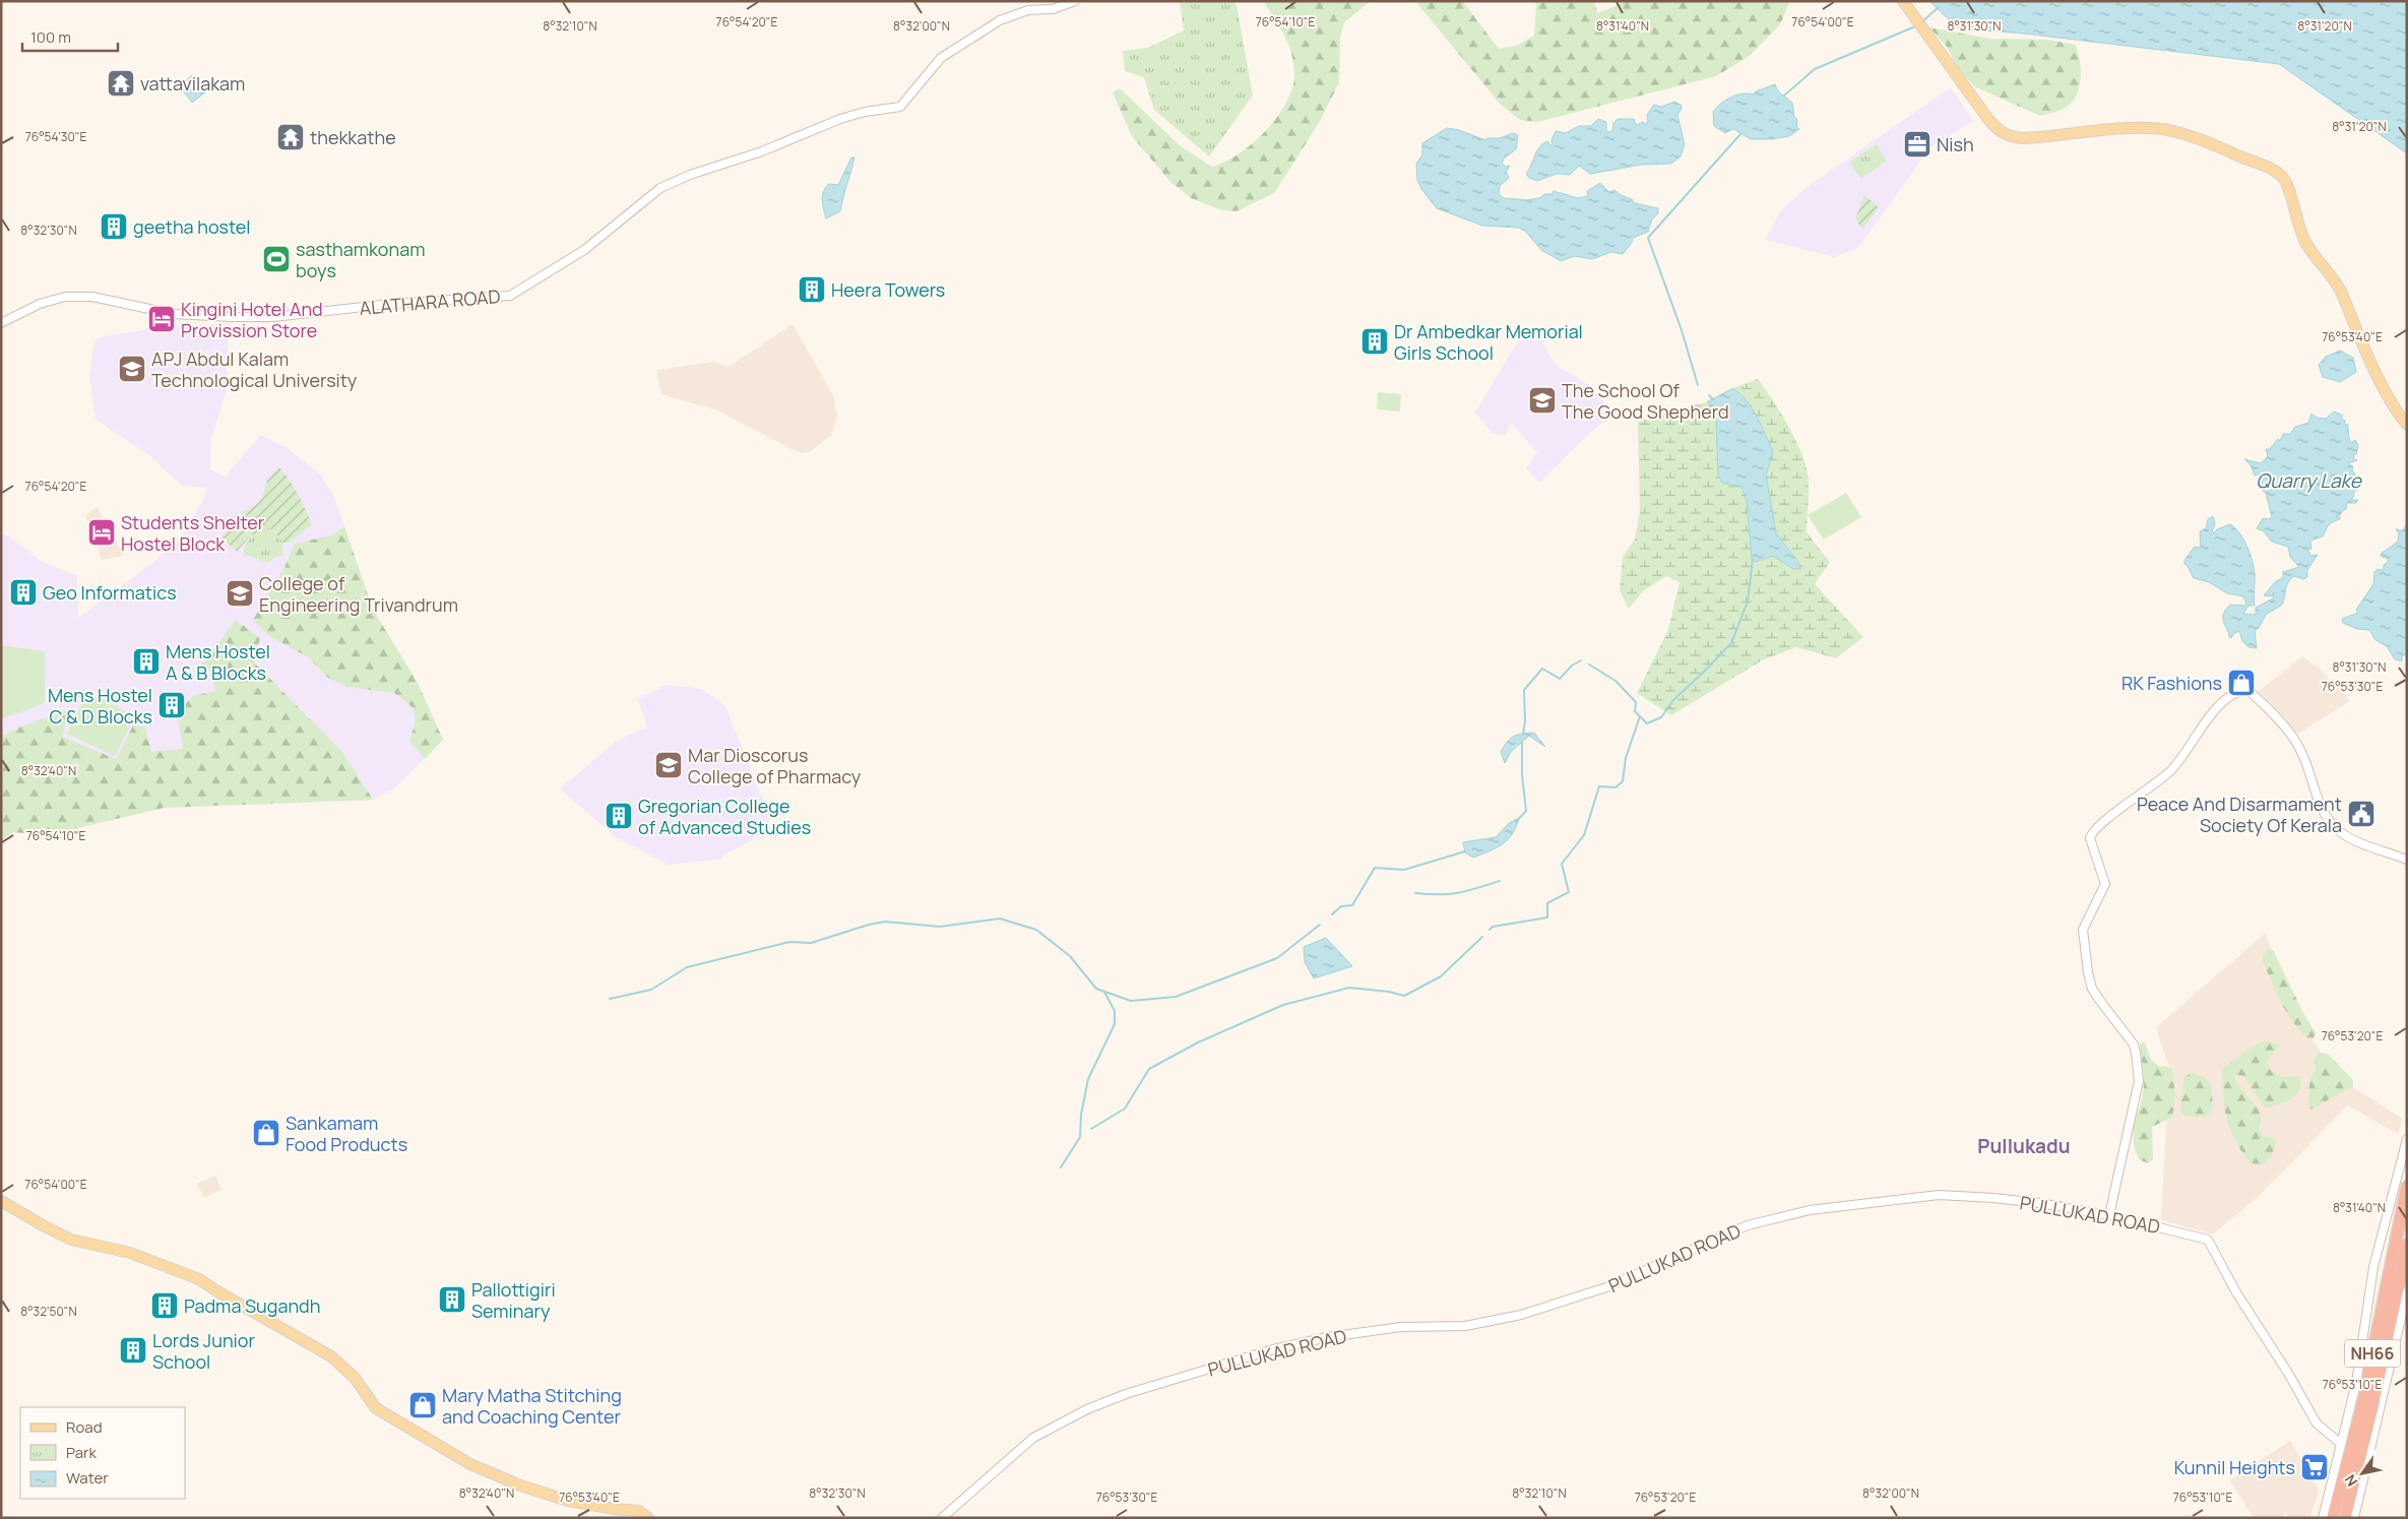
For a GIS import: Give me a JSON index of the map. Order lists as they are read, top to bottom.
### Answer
{
  "streets": {
    "highway": ["NH66"],
    "street": ["ALATHARA ROAD", "PULLUKAD ROAD"]
  },
  "districts": ["Pullukadu"],
  "water": ["Quarry Lake"],
  "places": {
    "temple": ["vattavilakam", "thekkathe"],
    "office": ["Nish"],
    "building": [
      "geetha hostel",
      "Heera Towers",
      "Dr Ambedkar Memorial Girls School",
      "Geo Informatics",
      "Mens Hostel A & B Blocks",
      "Mens Hostel C & D Blocks",
      "Gregorian College of Advanced Studies",
      "Pallottigiri Seminary",
      "Padma Sugandh",
      "Lords Junior School"
    ],
    "sports": ["sasthamkonam boys"],
    "hotel": ["Kingini Hotel And Provission Store", "Students Shelter Hostel Block"],
    "school or university": [
      "APJ Abdul Kalam Technological University",
      "The School Of The Good Shepherd",
      "College of Engineering Trivandrum",
      "Mar Dioscorus College of Pharmacy"
    ],
    "shop": ["RK Fashions", "Sankamam Food Products", "Mary Matha Stitching and Coaching Center"],
    "public building": ["Peace And Disarmament Society Of Kerala"],
    "supermarket": ["Kunnil Heights"]
  },
  "legend": ["Road", "Park", "Water"],
  "scale_bar": "100 m",
  "north": "bottom left",
  "coordinates": [
    "76°54'20\"E",
    "76°54'10\"E",
    "76°54'00\"E",
    "8°32'10\"N",
    "8°32'00\"N",
    "8°31'40\"N",
    "8°31'30\"N",
    "8°31'20\"N",
    "76°54'30\"E",
    "8°32'30\"N",
    "76°53'40\"E",
    "76°53'30\"E",
    "8°32'40\"N",
    "76°53'20\"E",
    "8°32'50\"N",
    "76°53'10\"E"
  ]
}
